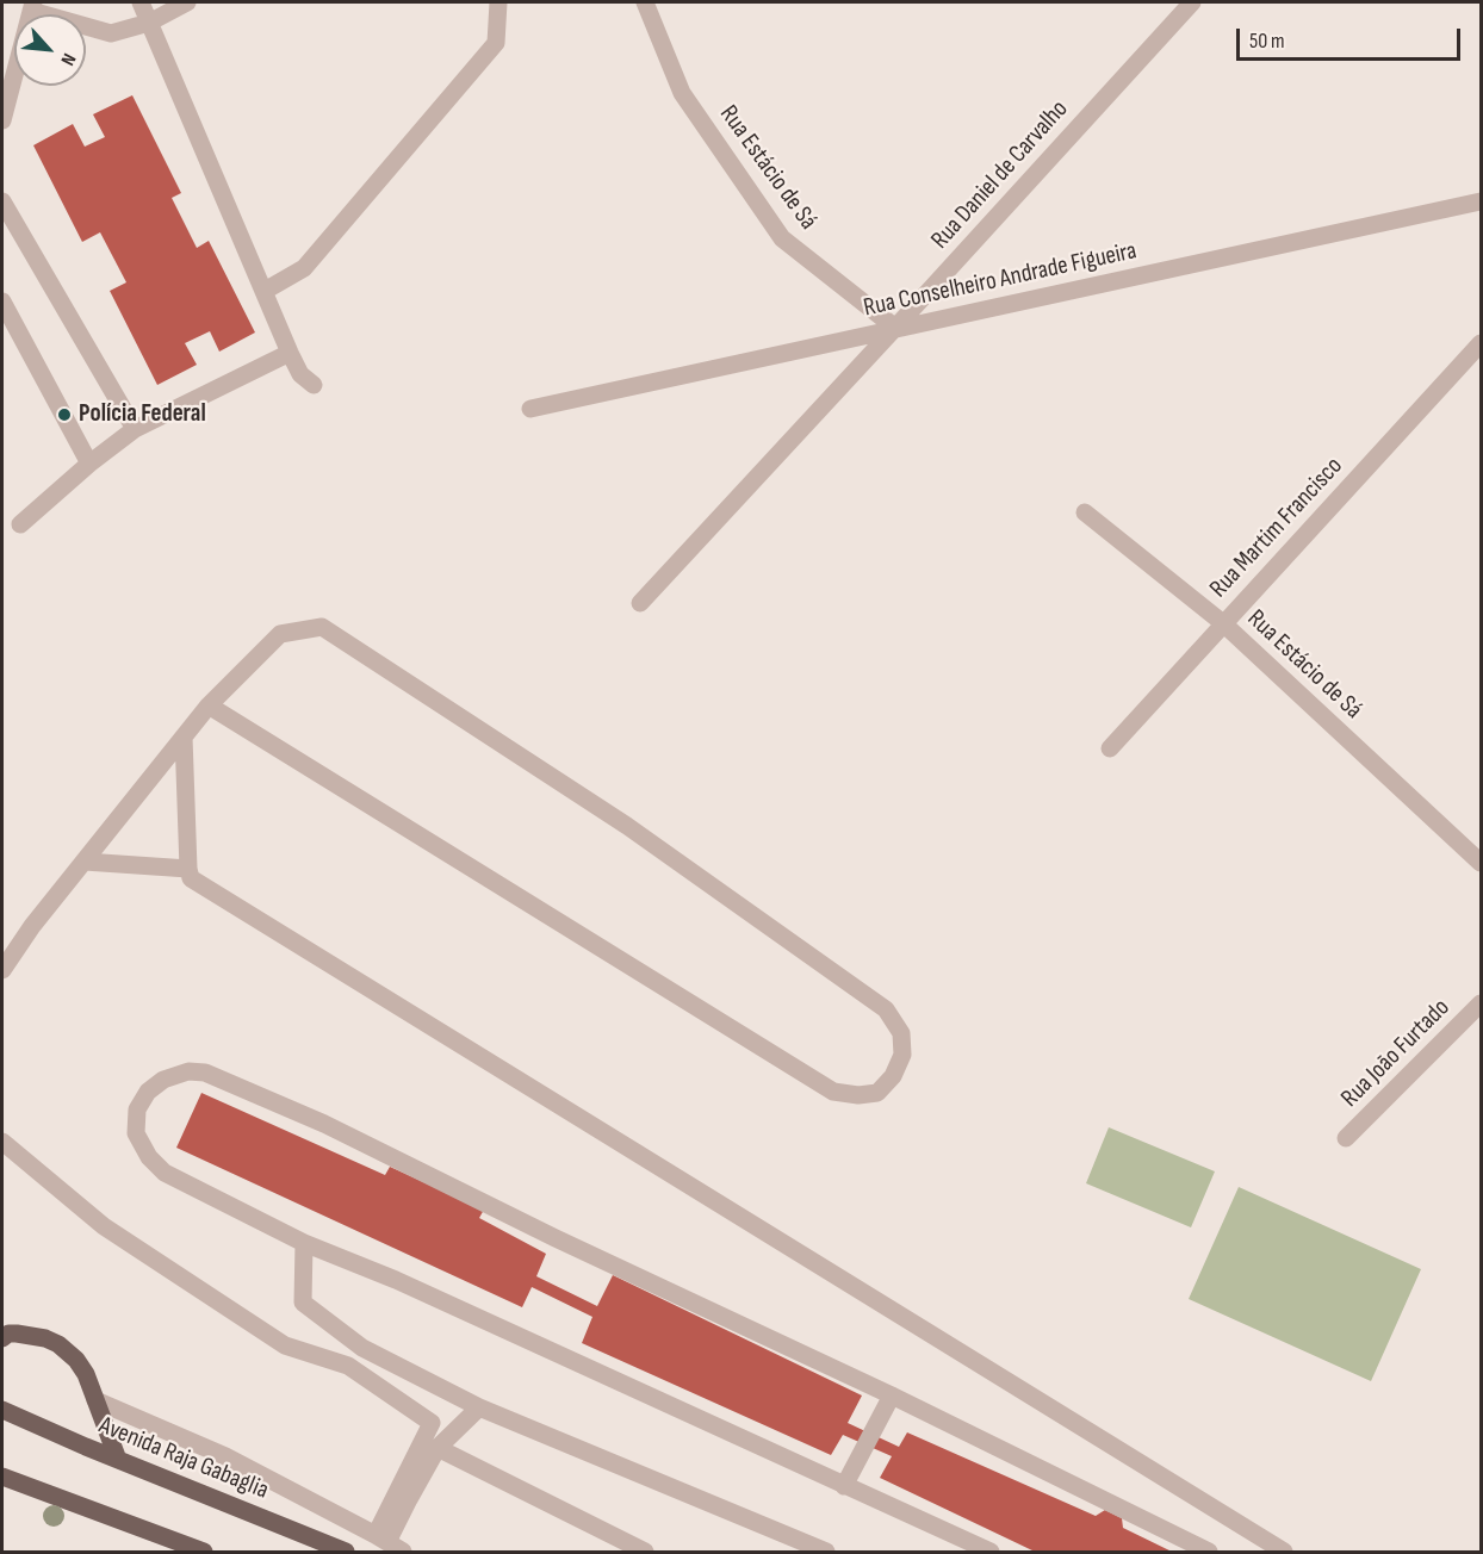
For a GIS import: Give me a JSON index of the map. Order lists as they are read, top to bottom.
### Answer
{
  "streets": {
    "main road": ["Avenida Raja Gabaglia"],
    "street": [
      "Rua Estácio de Sá",
      "Rua Daniel de Carvalho",
      "Rua Conselheiro Andrade Figueira",
      "Rua Martim Francisco",
      "Rua João Furtado"
    ]
  },
  "crossings": [
    ["Rua Estácio de Sá", "Rua Daniel de Carvalho"],
    ["Rua Estácio de Sá", "Rua Conselheiro Andrade Figueira"],
    ["Rua Estácio de Sá", "Rua Martim Francisco"],
    ["Rua Daniel de Carvalho", "Rua Conselheiro Andrade Figueira"]
  ],
  "places": ["Polícia Federal"],
  "scale_bar": "50 m",
  "north": "bottom right"
}
